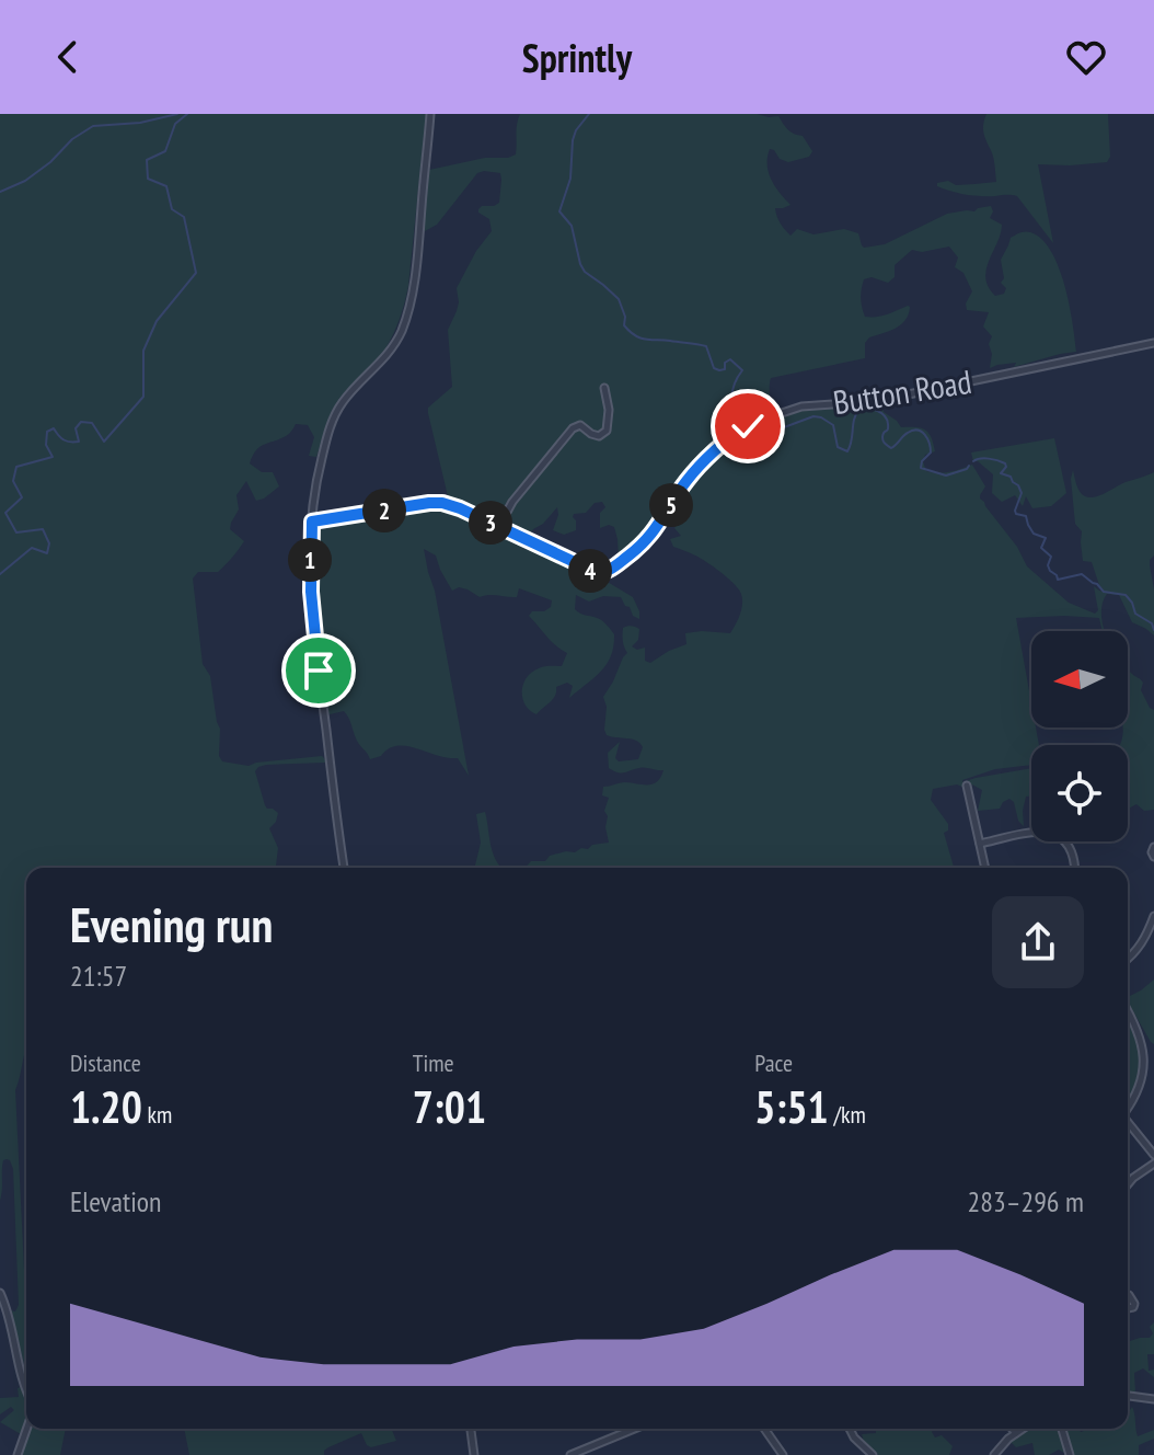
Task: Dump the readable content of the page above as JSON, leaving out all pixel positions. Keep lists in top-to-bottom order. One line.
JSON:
{"streets":{"street":["Button Road"]},"north":"left","page":{"header":"Sprintly","pins":["5","2","3","1","4"],"heading":["Evening run","21:57"],"stats":[["Distance","1.20 km"],["Time","7:01"],["Pace","5:51 /km"]],"chart":["Elevation","283–296 m"]}}
